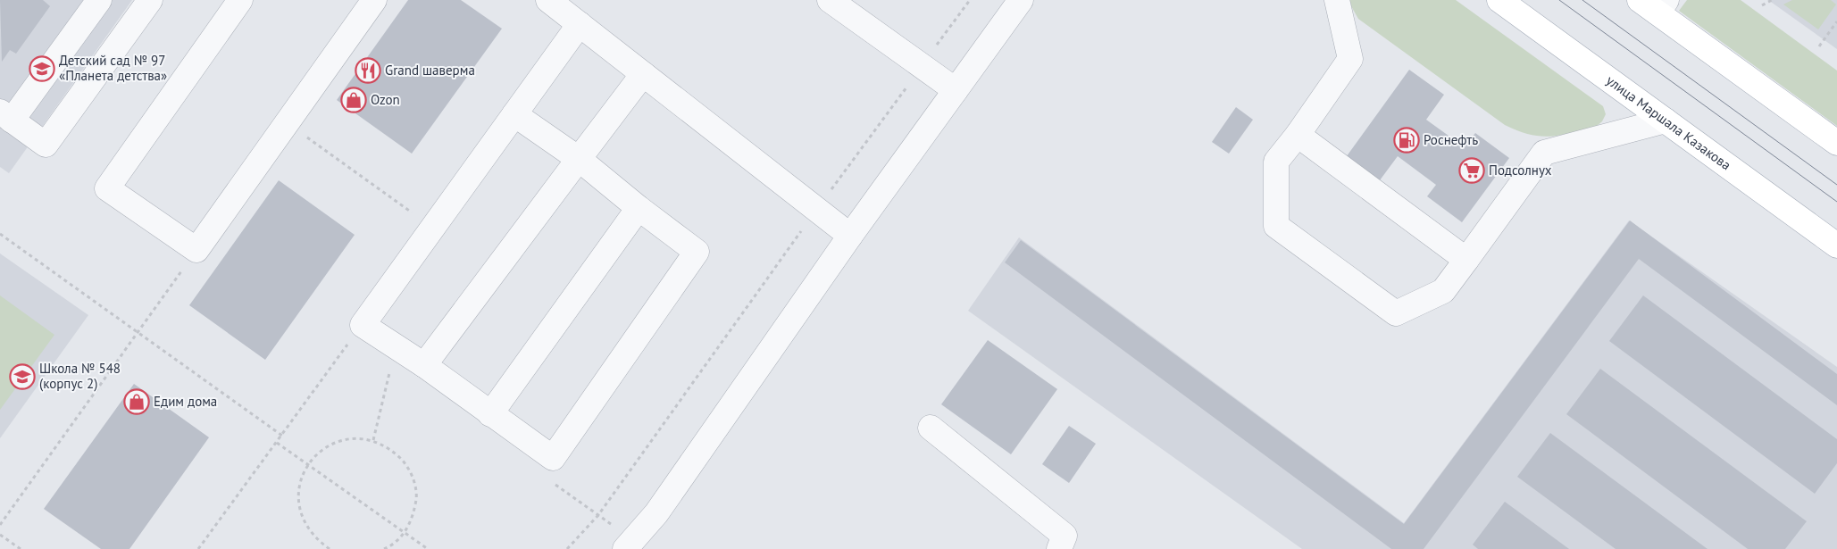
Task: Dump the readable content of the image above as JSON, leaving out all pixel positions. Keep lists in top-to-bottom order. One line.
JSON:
{"streets":{"main road":["улица Маршала Казакова"]},"places":{"school or university":["Детский сад № 97 «Планета детства»","Школа № 548 (корпус 2)"],"restaurant":["Grand шаверма"],"shop":["Ozon","Едим дома"],"fuel station":["Роснефть"],"supermarket":["Подсолнух"]}}
